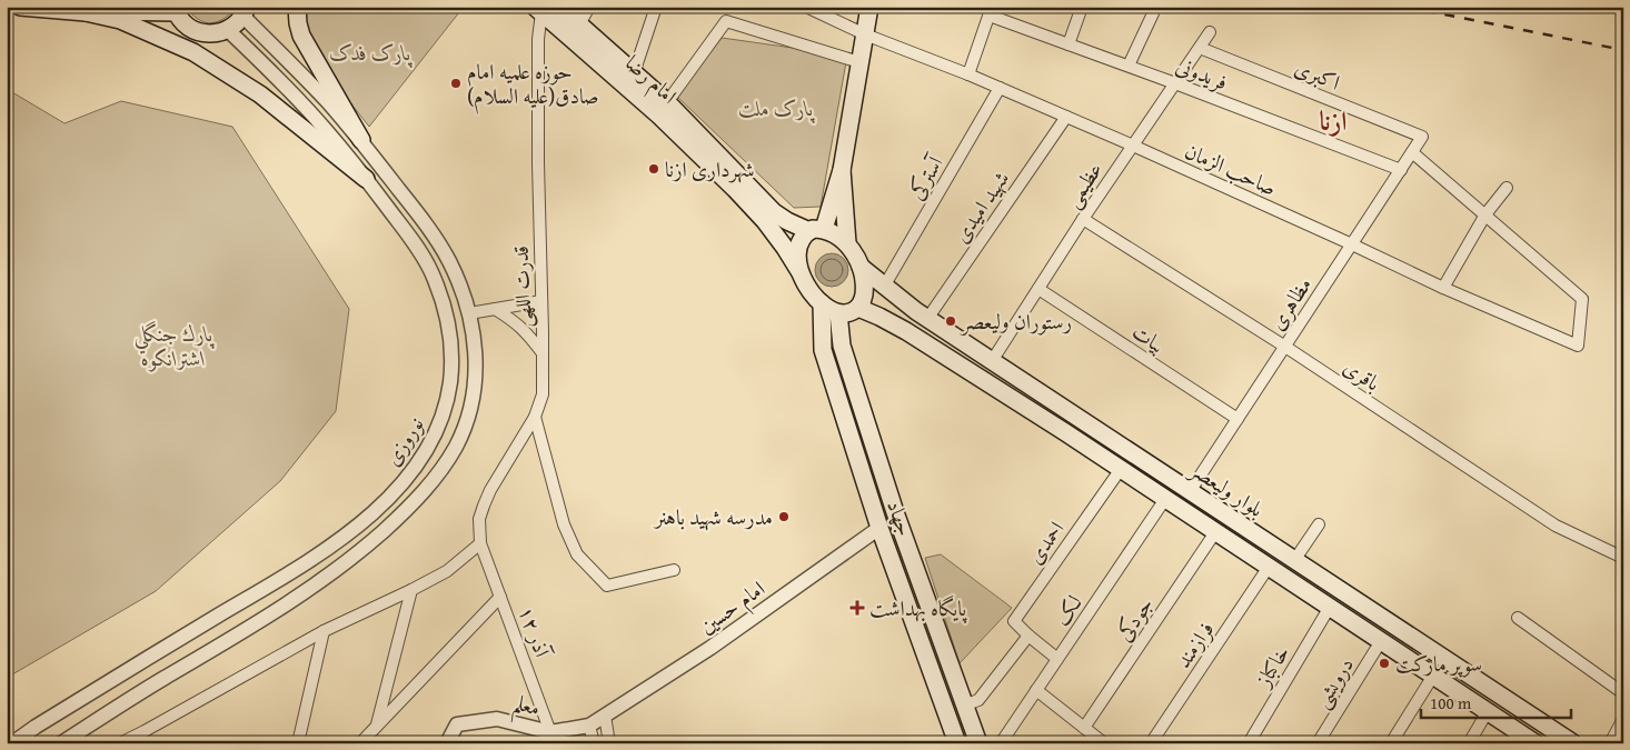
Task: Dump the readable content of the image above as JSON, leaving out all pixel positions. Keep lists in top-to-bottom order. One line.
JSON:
{"streets":{"main road":["امام رضا","بلوار ولیعصر","جهاد"],"street":["فریدونی","اکبری","صاحب الزمان","آسترکی","عظیمی","شهید امیدی","قدرت اللهی","مظاهری","بیات","باقری","نوروزی","احمدی","امام حسین","لک","جودکی","۱۲ آذر","فرازمند","خاکباز","درویشی","معلم"]},"crossings":[["فریدونی","عظیمی"],["فریدونی","مظاهری"],["اکبری","عظیمی"],["اکبری","مظاهری"],["امام رضا","قدرت اللهی"],["صاحب الزمان","آسترکی"],["صاحب الزمان","عظیمی"],["صاحب الزمان","شهید امیدی"],["صاحب الزمان","مظاهری"],["آسترکی","بلوار ولیعصر"],["عظیمی","بیات"],["عظیمی","باقری"],["عظیمی","بلوار ولیعصر"],["شهید امیدی","بلوار ولیعصر"],["قدرت اللهی","۱۲ آذر"],["مظاهری","بیات"],["مظاهری","باقری"],["مظاهری","بلوار ولیعصر"],["بلوار ولیعصر","جهاد"],["بلوار ولیعصر","احمدی"],["بلوار ولیعصر","لک"],["بلوار ولیعصر","جودکی"],["بلوار ولیعصر","فرازمند"],["بلوار ولیعصر","خاکباز"],["بلوار ولیعصر","درویشی"],["جهاد","امام حسین"],["احمدی","لک"],["امام حسین","معلم"],["۱۲ آذر","معلم"]],"districts":["ازنا"],"parks":["پارک فدک","پارک ملت","پارك جنگلي اشترانكوه"],"places":{"other":["حوزه علمیه امام صادق(علیه السلام)","شهرداری ازنا","رستوران ولیعصر","مدرسه شهید باهنر","سوپر مارکت"],"health":["پایگاه بهداشت"]},"scale_bar":"100 m"}
